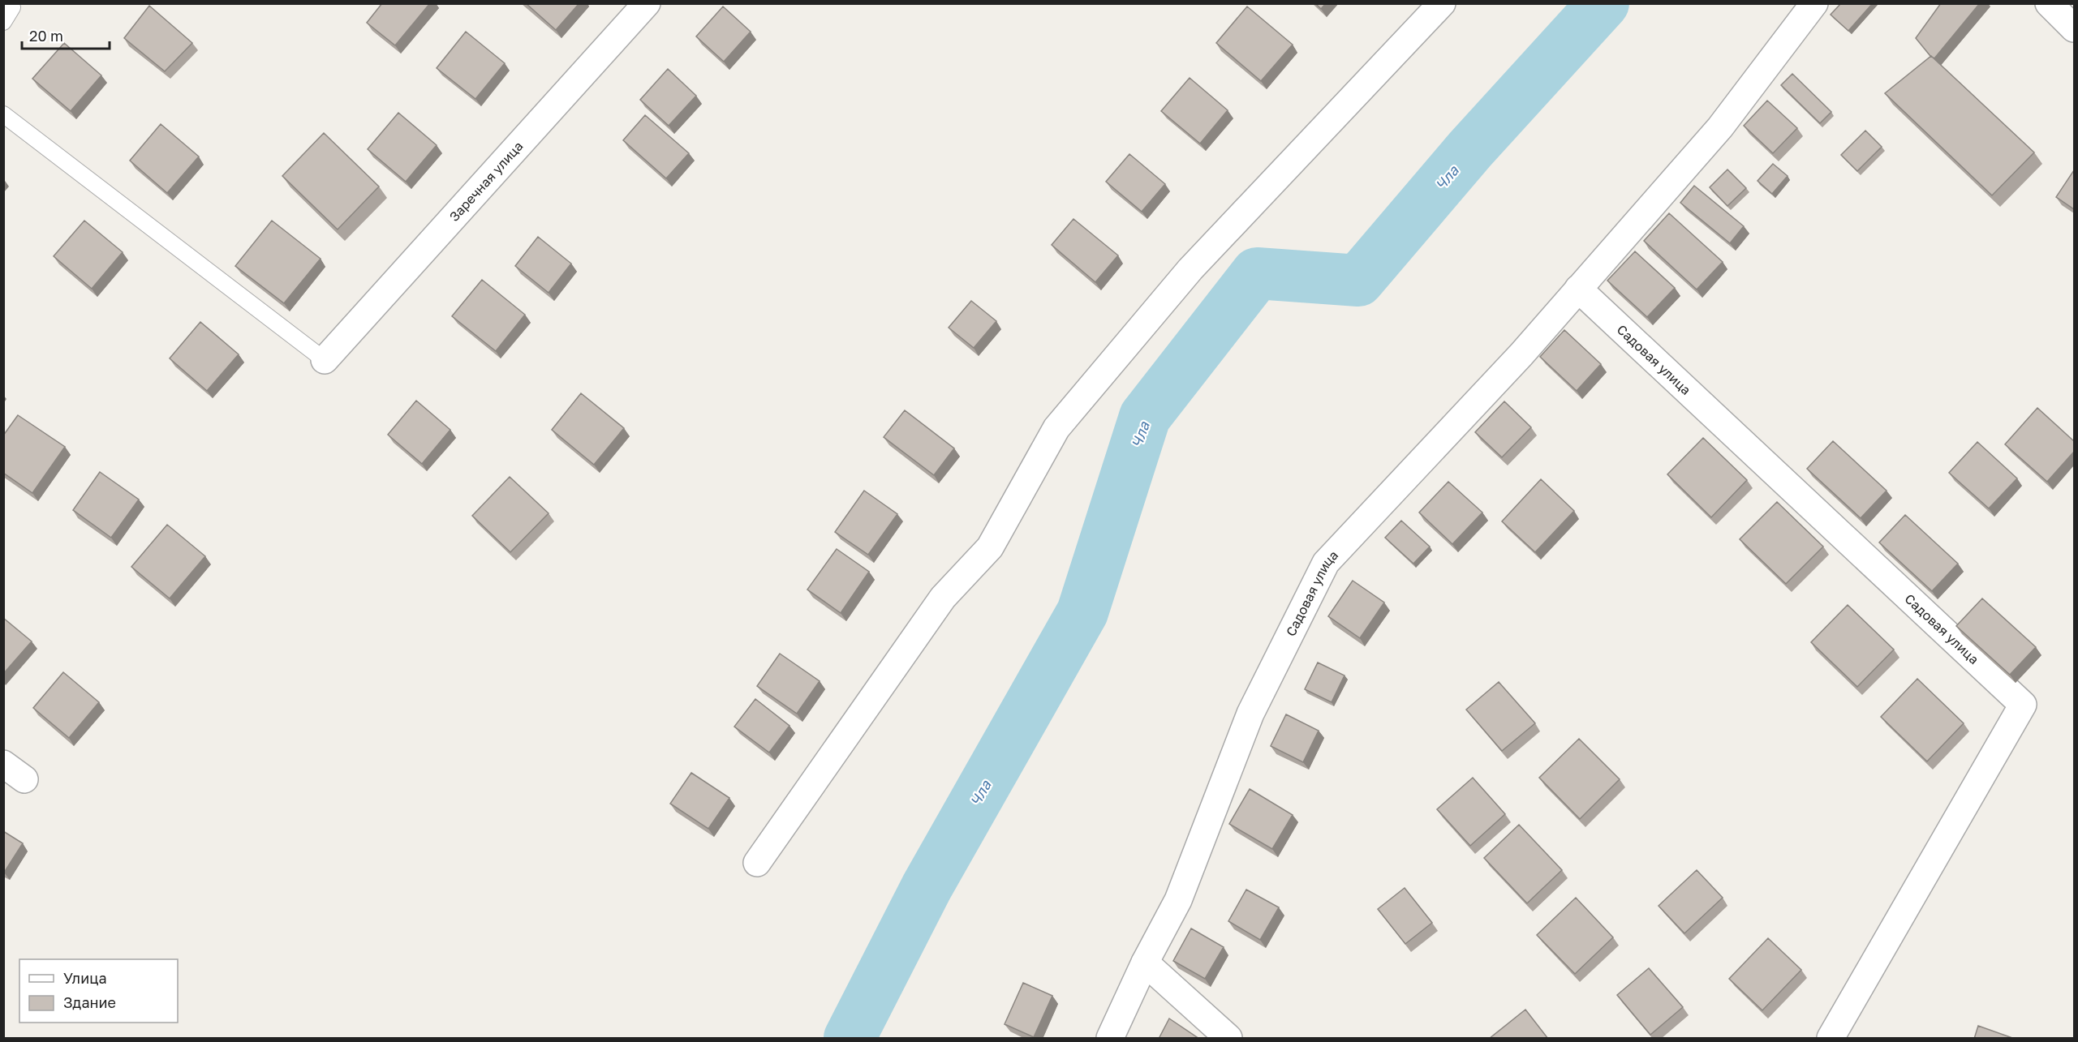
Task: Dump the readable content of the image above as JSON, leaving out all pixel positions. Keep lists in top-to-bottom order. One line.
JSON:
{"streets":{"street":["Заречная улица","Садовая улица"]},"water":["Чла"],"legend":["Улица","Здание"],"scale_bar":"20 m"}
